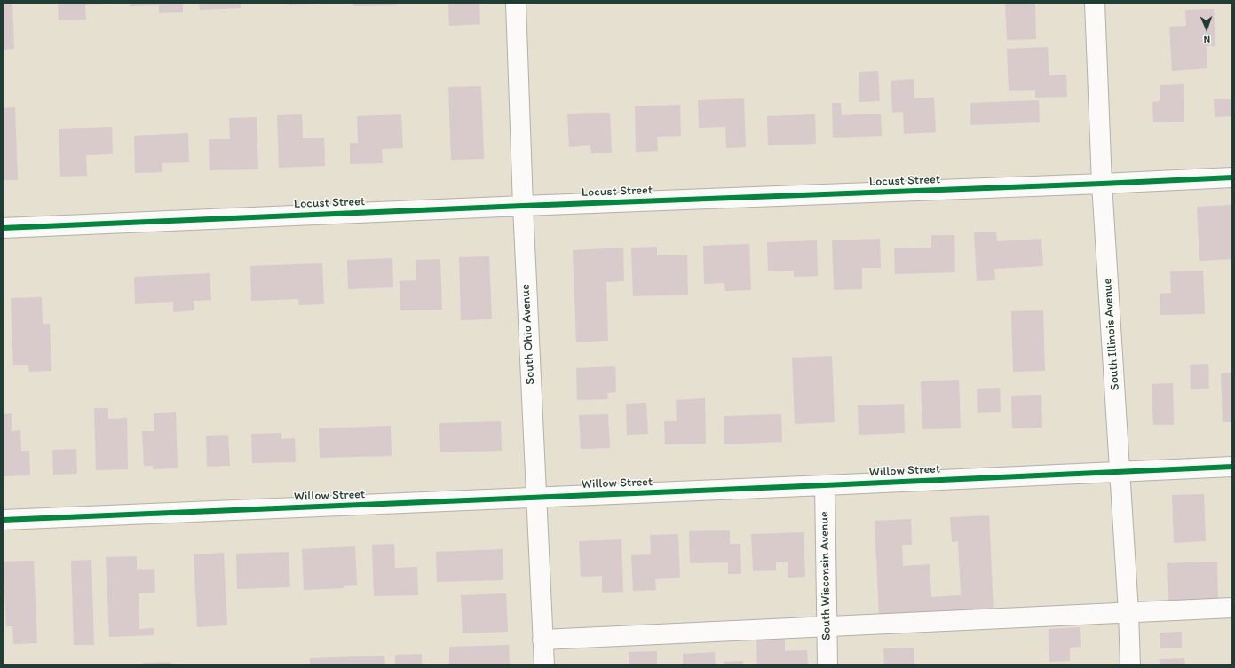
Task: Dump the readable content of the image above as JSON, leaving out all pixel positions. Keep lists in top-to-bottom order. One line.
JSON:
{"streets":{"street":["Locust Street","South Ohio Avenue","South Illinois Avenue","Willow Street","South Wisconsin Avenue"]},"crossings":[["Locust Street","South Ohio Avenue"],["Locust Street","South Illinois Avenue"],["South Ohio Avenue","Willow Street"],["South Illinois Avenue","Willow Street"],["Willow Street","South Wisconsin Avenue"]],"north":"bottom"}
